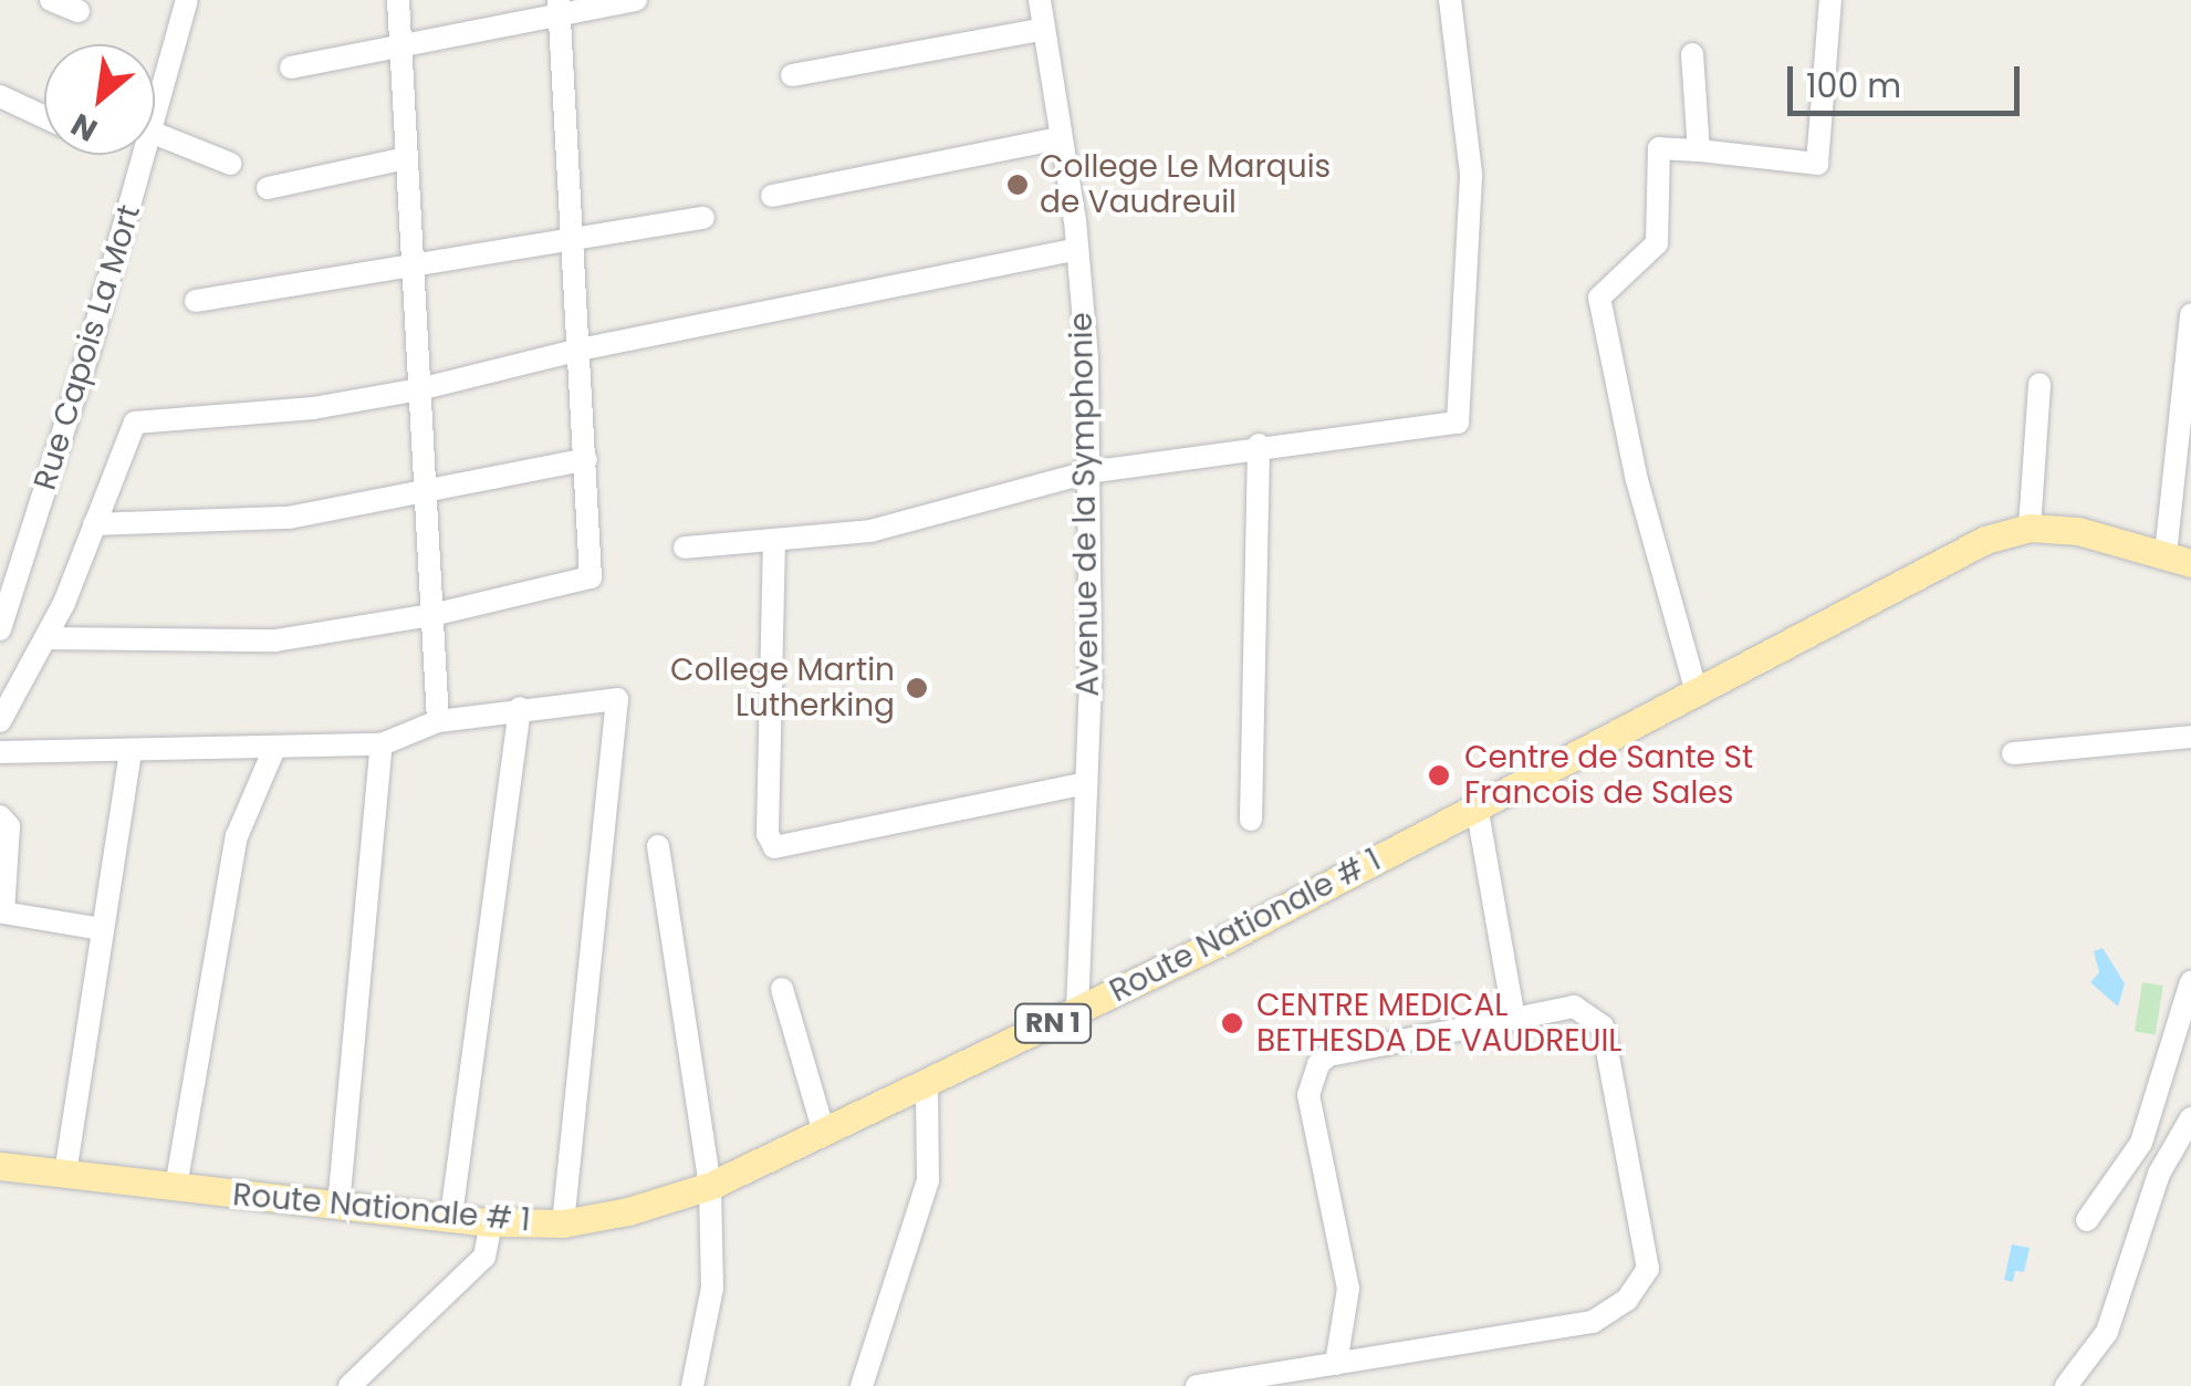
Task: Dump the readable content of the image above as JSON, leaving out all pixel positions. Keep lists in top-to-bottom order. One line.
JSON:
{"streets":{"main road":["Route Nationale # 1","RN 1"],"street":["Rue Capois La Mort","Avenue de la Symphonie"]},"crossings":[["Avenue de la Symphonie","Route Nationale # 1"]],"places":["College Le Marquis de Vaudreuil","College Martin Lutherking","Centre de Sante St Francois de Sales","CENTRE MEDICAL BETHESDA DE VAUDREUIL"],"scale_bar":"100 m","north":"bottom left"}
